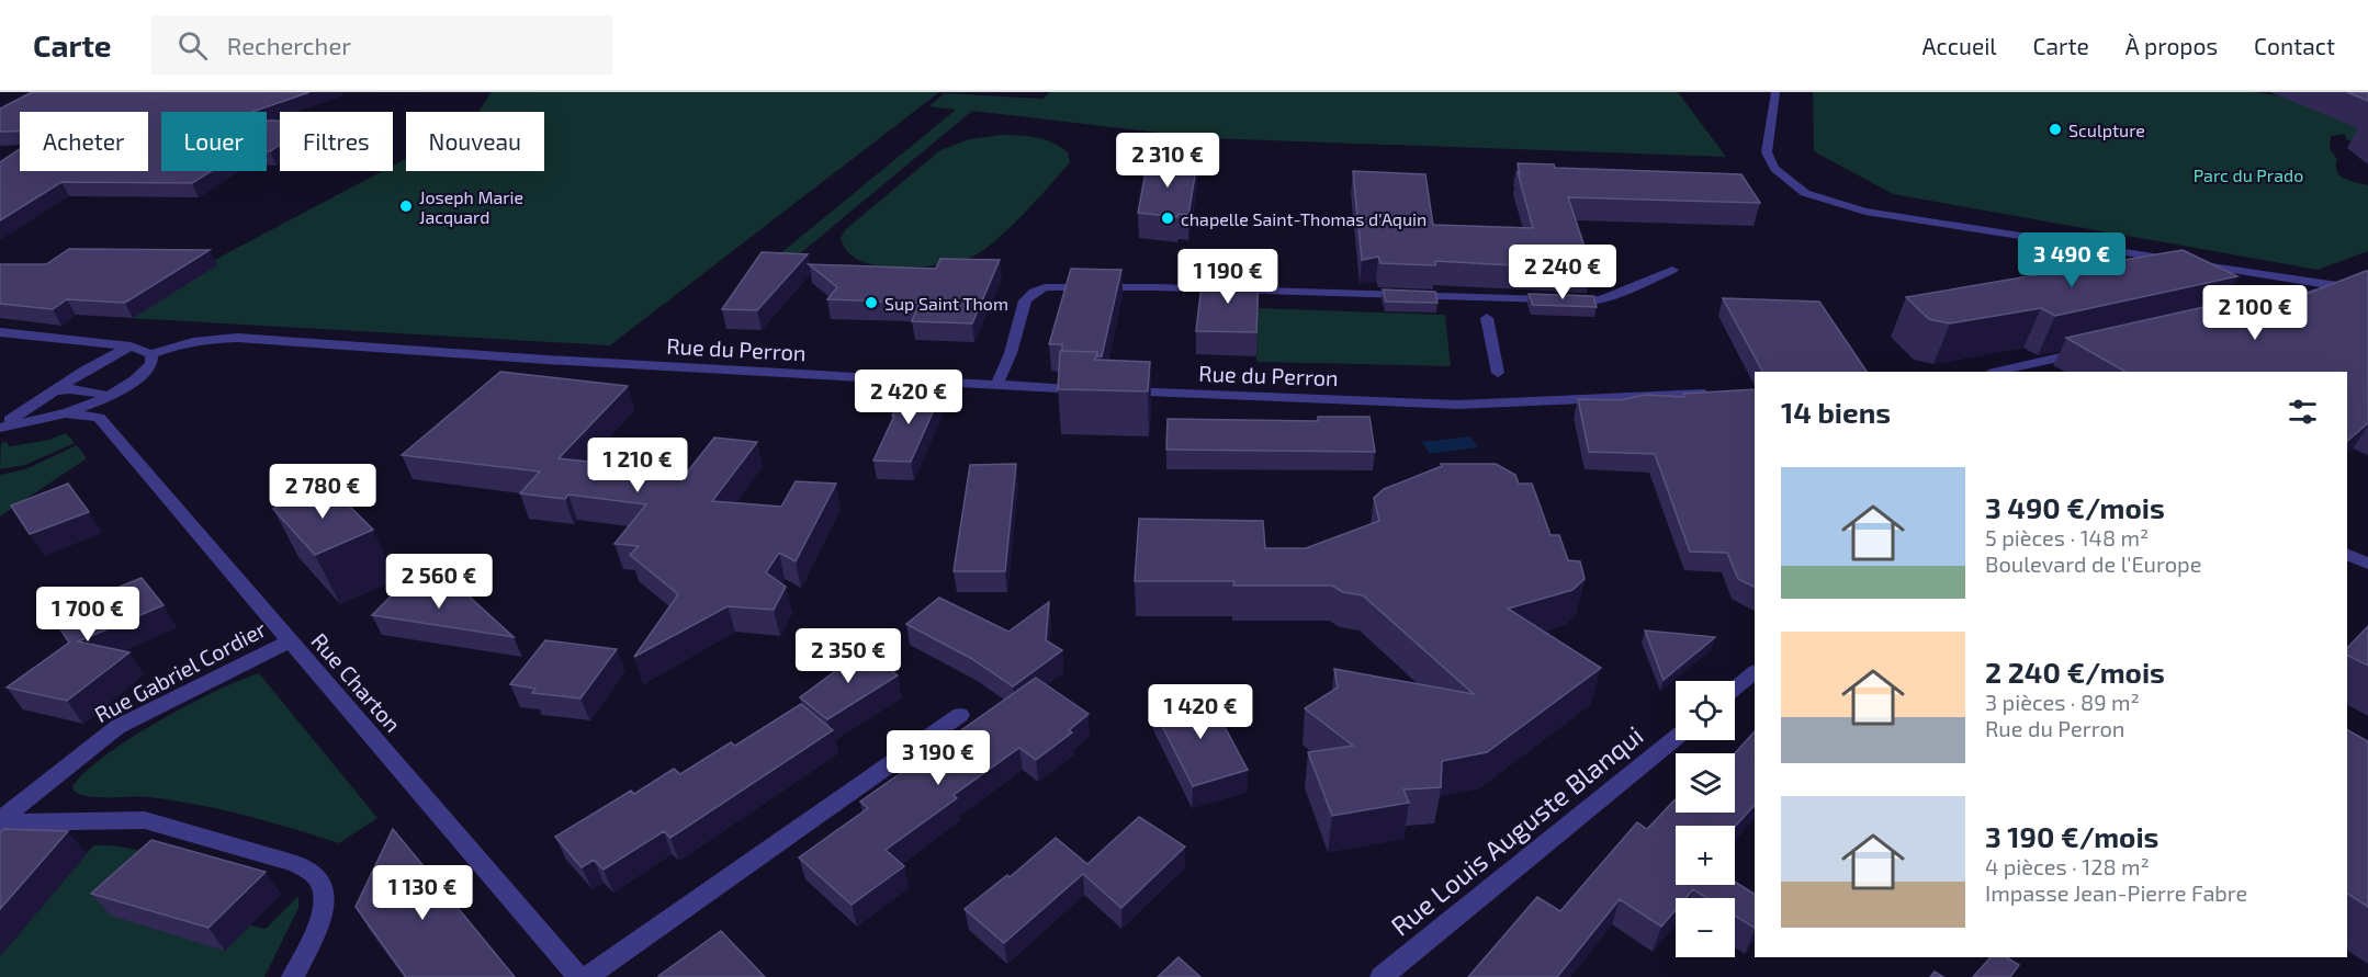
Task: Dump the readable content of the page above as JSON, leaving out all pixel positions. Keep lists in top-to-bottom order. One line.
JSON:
{"streets":{"street":["Rue du Perron","Rue Gabriel Cordier","Rue Charton","Rue Louis Auguste Blanqui"]},"crossings":[["Rue Gabriel Cordier","Rue Charton"]],"parks":["Parc du Prado"],"places":["Sculpture","Joseph Marie Jacquard","chapelle Saint-Thomas d'Aquin","Sup Saint Thom"],"page":{"header":"Carte","search":"Rechercher","nav":["Accueil","Carte","À propos","Contact"],"chip":["Acheter","Louer","Filtres","Nouveau"],"price":["2 310 €","3 490 €","2 240 €","1 190 €","2 100 €","2 420 €","1 210 €","2 780 €","2 560 €","1 700 €","2 350 €","1 420 €","3 190 €","1 130 €"],"heading":"14 biens","list":[{"name":"3 490 €/mois","note":"5 pièces · 148 m² · Boulevard de l'Europe"},{"name":"2 240 €/mois","note":"3 pièces · 89 m² · Rue du Perron"},{"name":"3 190 €/mois","note":"4 pièces · 128 m² · Impasse Jean-Pierre Fabre"}],"map_buttons":["+","−"]}}
